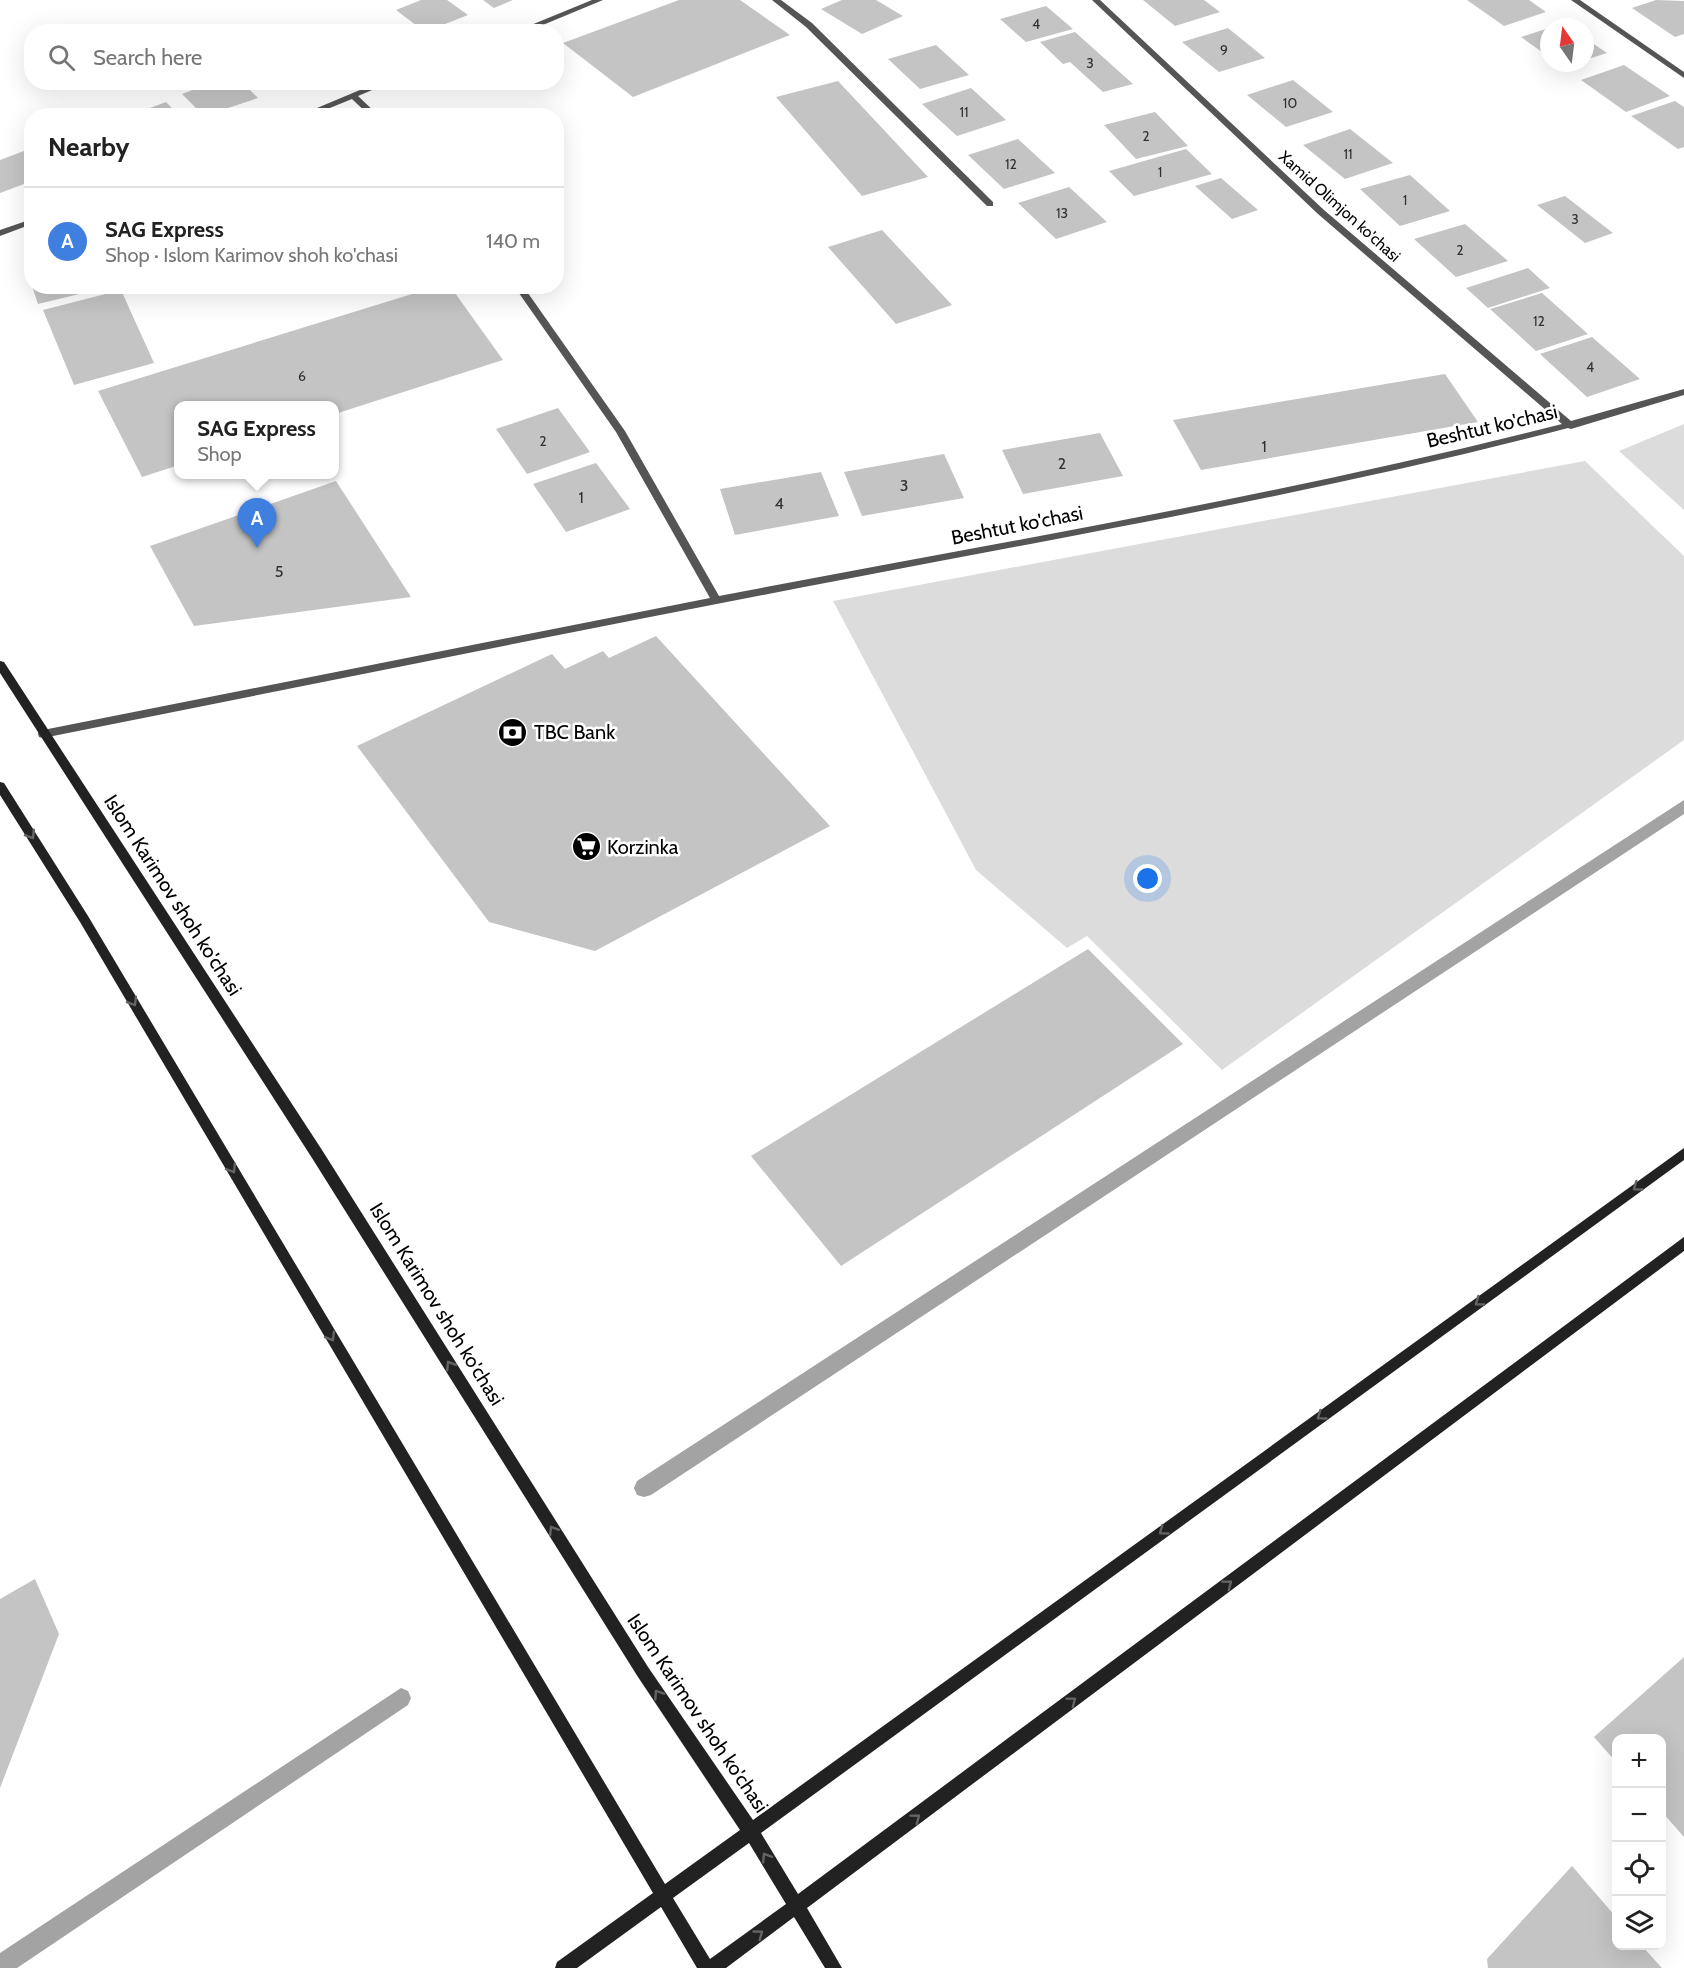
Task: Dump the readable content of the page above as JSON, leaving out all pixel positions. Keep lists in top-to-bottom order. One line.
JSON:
{"streets":{"main road":["Islom Karimov shoh ko'chasi"],"street":["Xamid Olimjon ko'chasi","Beshtut ko'chasi"]},"crossings":[["Xamid Olimjon ko'chasi","Beshtut ko'chasi"],["Beshtut ko'chasi","Islom Karimov shoh ko'chasi"]],"places":{"bank":["TBC Bank"],"supermarket":["Korzinka"]},"house_numbers":["4","9","3","10","11","2","11","12","1","1","13","3","2","12","4","6","2","1","2","3","1","4","5"],"north":"top","page":{"search":"Search here","heading":"Nearby","list":[{"mark":"A","name":"SAG Express","note":"Shop · Islom Karimov shoh ko'chasi","value":"140 m"}],"popup":["SAG Express","Shop"],"pins":"A","map_buttons":["+","−"]}}
